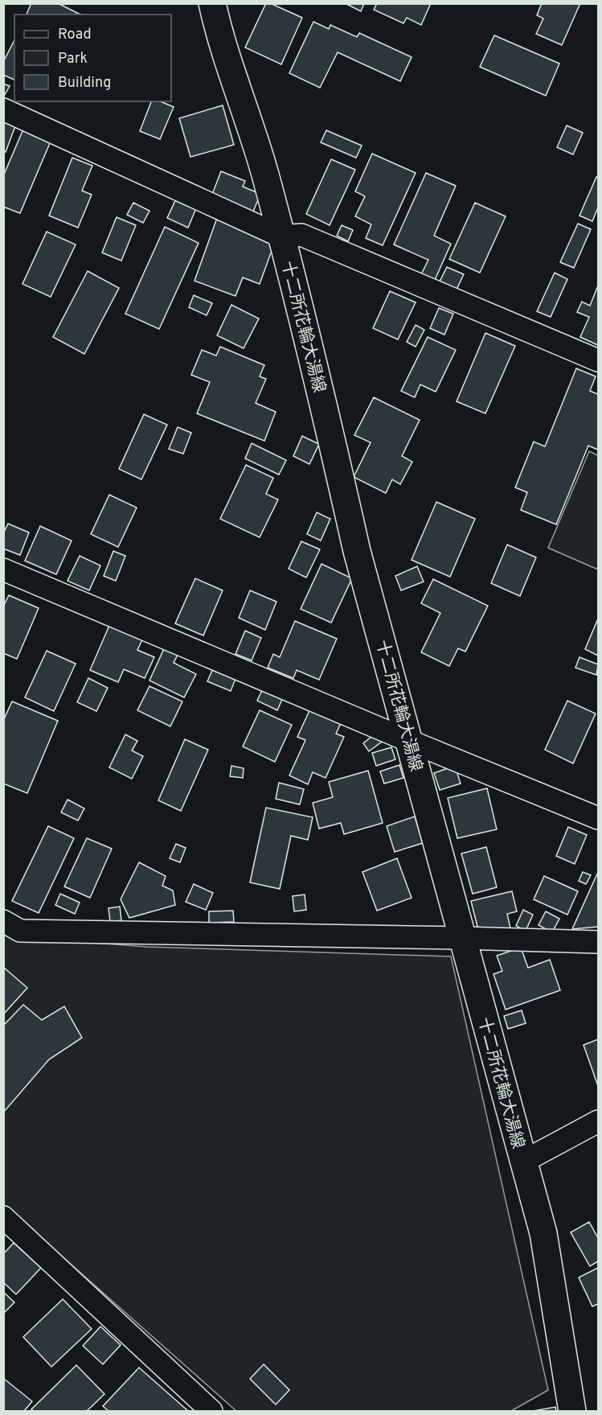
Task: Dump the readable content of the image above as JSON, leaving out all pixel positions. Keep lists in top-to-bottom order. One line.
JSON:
{"streets":{"main road":["十二所花輪大湯線"]},"legend":["Road","Park","Building"]}
